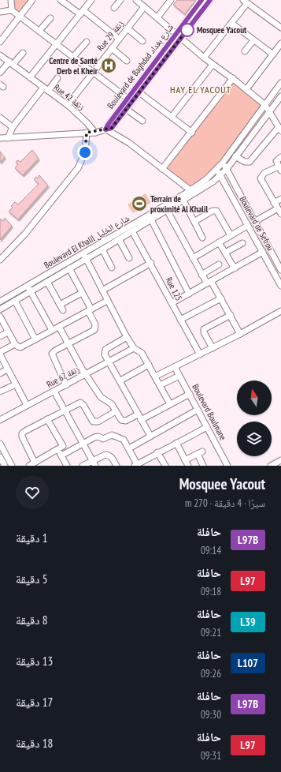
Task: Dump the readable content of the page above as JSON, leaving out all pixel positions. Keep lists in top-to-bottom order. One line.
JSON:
{"streets":{"street":["Rue 29 زنقة","Boulevard de Baghdad شارع بغداد","Rue 42 زنقة","Boulevard de Sefrou","Boulevard El Khalil شارع الخليل","Rue 125","Rue 67 زنقة","Boulevard Boulmane"]},"crossings":[["Rue 29 زنقة","Rue 42 زنقة"],["Boulevard de Baghdad شارع بغداد","Rue 42 زنقة"],["Boulevard de Sefrou","Boulevard El Khalil شارع الخليل"],["Boulevard El Khalil شارع الخليل","Rue 125"]],"districts":["HAY EL YACOUT"],"places":{"other":["Mosquee Yacout"],"hospital":["Centre de Santé Derb el Kheir"],"sports":["Terrain de proximité Al Khalil"]},"lines":["bus line L97B"],"north":"top","page":{"heading":["Mosquee Yacout","سيرًا · 4 دقيقة · 270 m"],"list":[{"mark":"L97B","name":"حافلة","note":"09:14","value":"1 دقيقة"},{"mark":"L97","name":"حافلة","note":"09:18","value":"5 دقيقة"},{"mark":"L39","name":"حافلة","note":"09:21","value":"8 دقيقة"},{"mark":"L107","name":"حافلة","note":"09:26","value":"13 دقيقة"},{"mark":"L97B","name":"حافلة","note":"09:30","value":"17 دقيقة"},{"mark":"L97","name":"حافلة","note":"09:31","value":"18 دقيقة"}]}}
